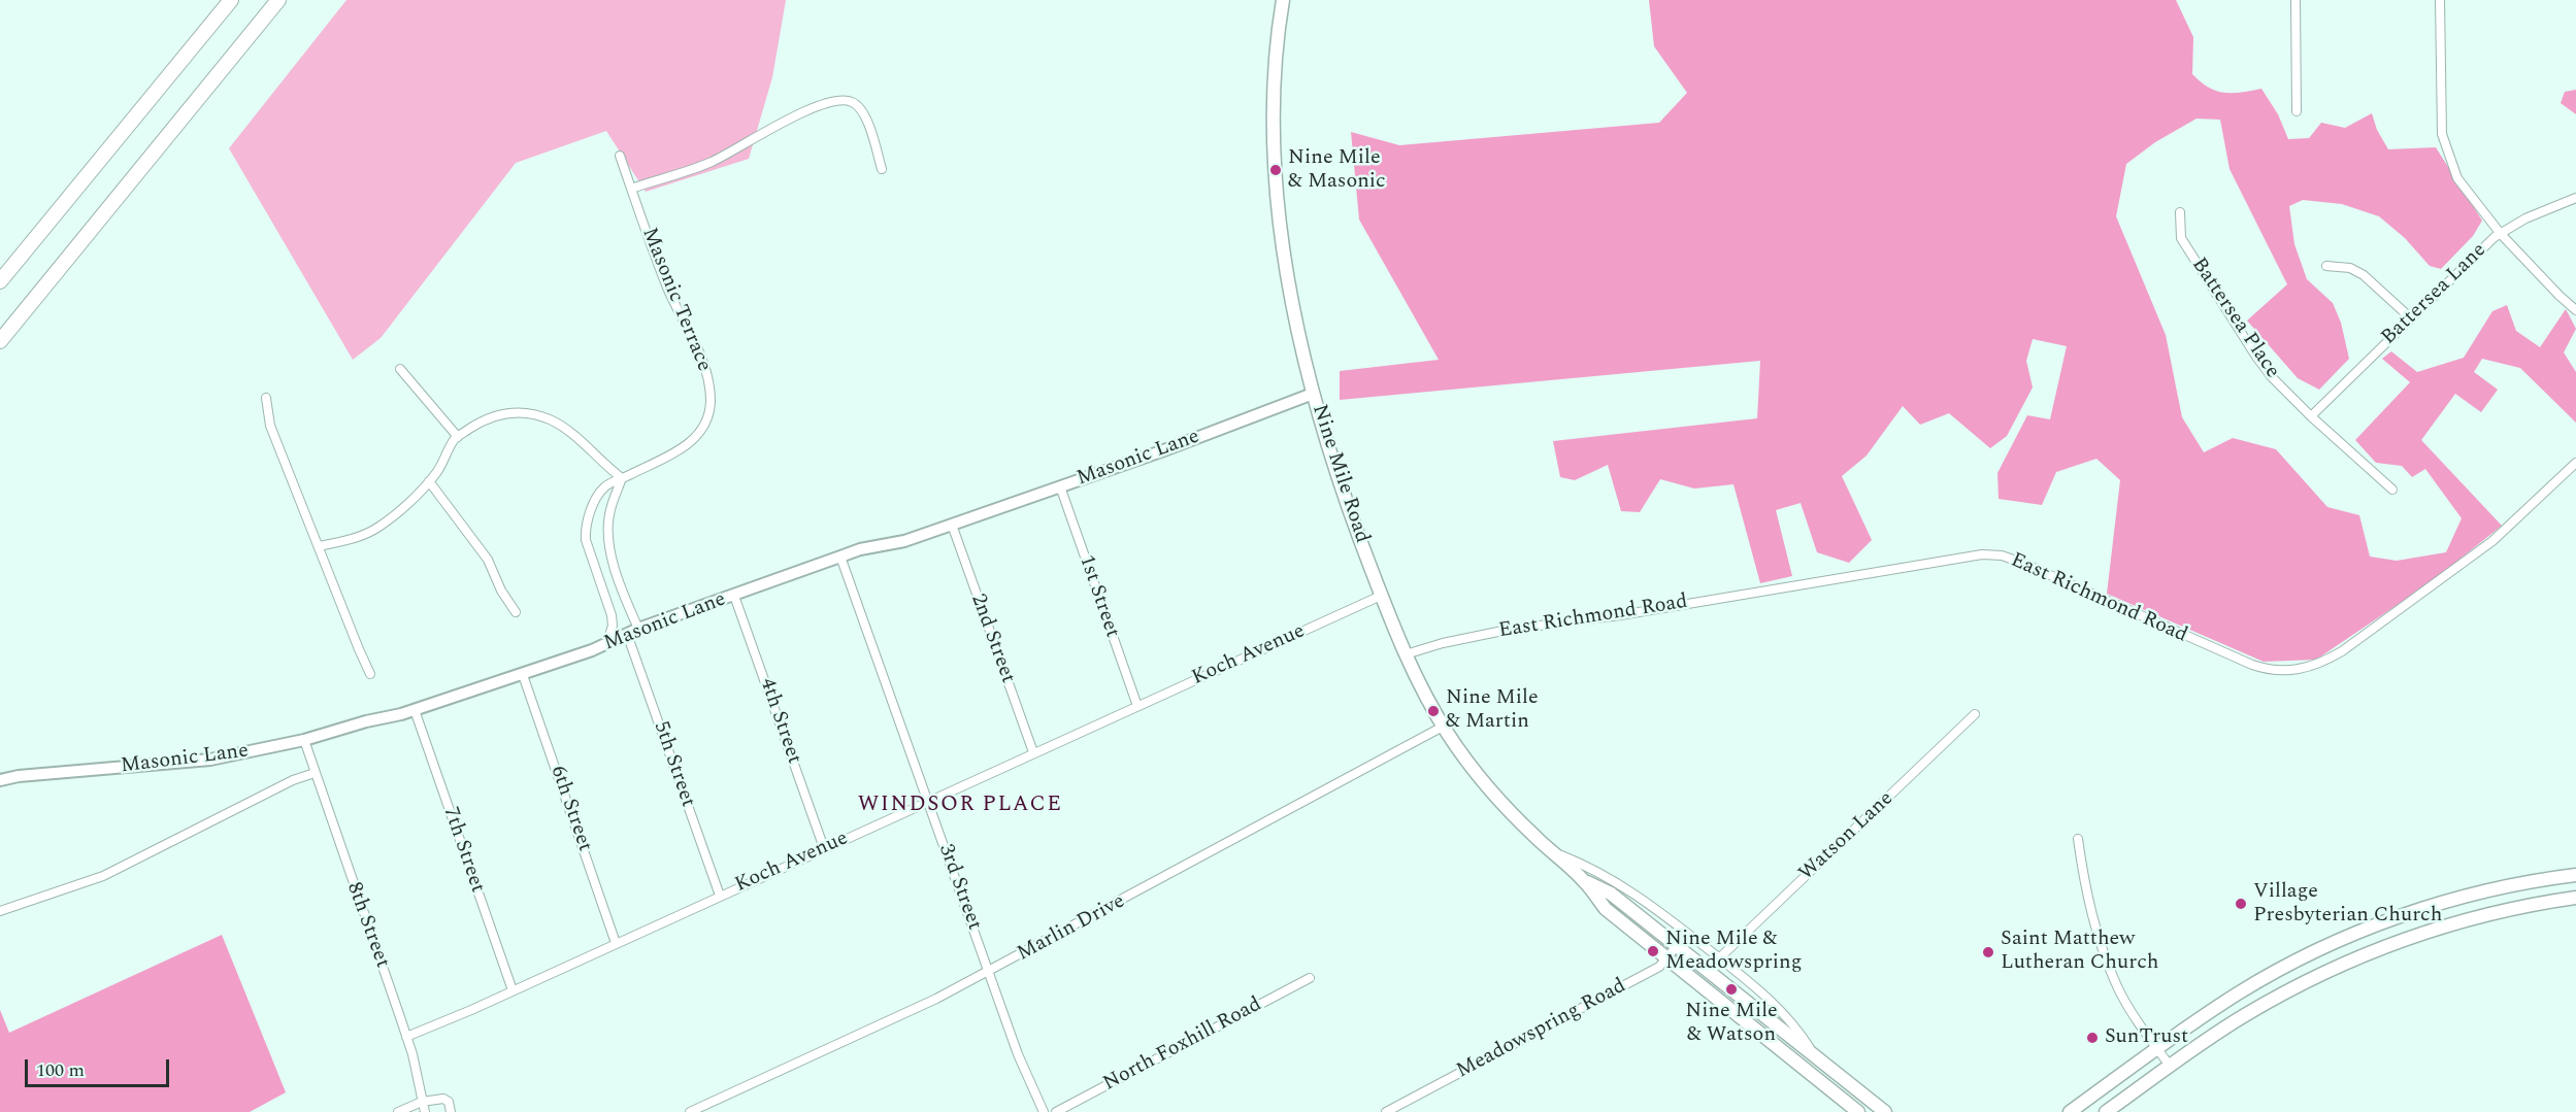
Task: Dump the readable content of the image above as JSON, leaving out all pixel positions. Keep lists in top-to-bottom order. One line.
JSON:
{"streets":{"main road":["Masonic Lane","Nine Mile Road"],"street":["Battersea Lane","Masonic Terrace","Battersea Place","1st Street","East Richmond Road","2nd Street","Koch Avenue","4th Street","5th Street","6th Street","Watson Lane","7th Street","3rd Street","8th Street","Marlin Drive","Meadowspring Road","North Foxhill Road"]},"crossings":[["Battersea Lane","Battersea Place"],["Masonic Terrace","Masonic Lane"],["Masonic Lane","Nine Mile Road"],["Masonic Lane","1st Street"],["Masonic Lane","2nd Street"],["Masonic Lane","4th Street"],["Masonic Lane","5th Street"],["Masonic Lane","6th Street"],["Masonic Lane","7th Street"],["Masonic Lane","3rd Street"],["Masonic Lane","8th Street"],["Nine Mile Road","East Richmond Road"],["Nine Mile Road","Koch Avenue"],["Nine Mile Road","Marlin Drive"],["Nine Mile Road","Meadowspring Road"],["1st Street","Koch Avenue"],["2nd Street","Koch Avenue"],["Koch Avenue","4th Street"],["Koch Avenue","5th Street"],["Koch Avenue","6th Street"],["Koch Avenue","7th Street"],["Koch Avenue","3rd Street"],["Koch Avenue","8th Street"],["3rd Street","Marlin Drive"]],"districts":["WINDSOR PLACE"],"places":["Nine Mile & Masonic","Nine Mile & Martin","Village Presbyterian Church","Nine Mile & Meadowspring","Saint Matthew Lutheran Church","Nine Mile & Watson","SunTrust"],"scale_bar":"100 m"}
